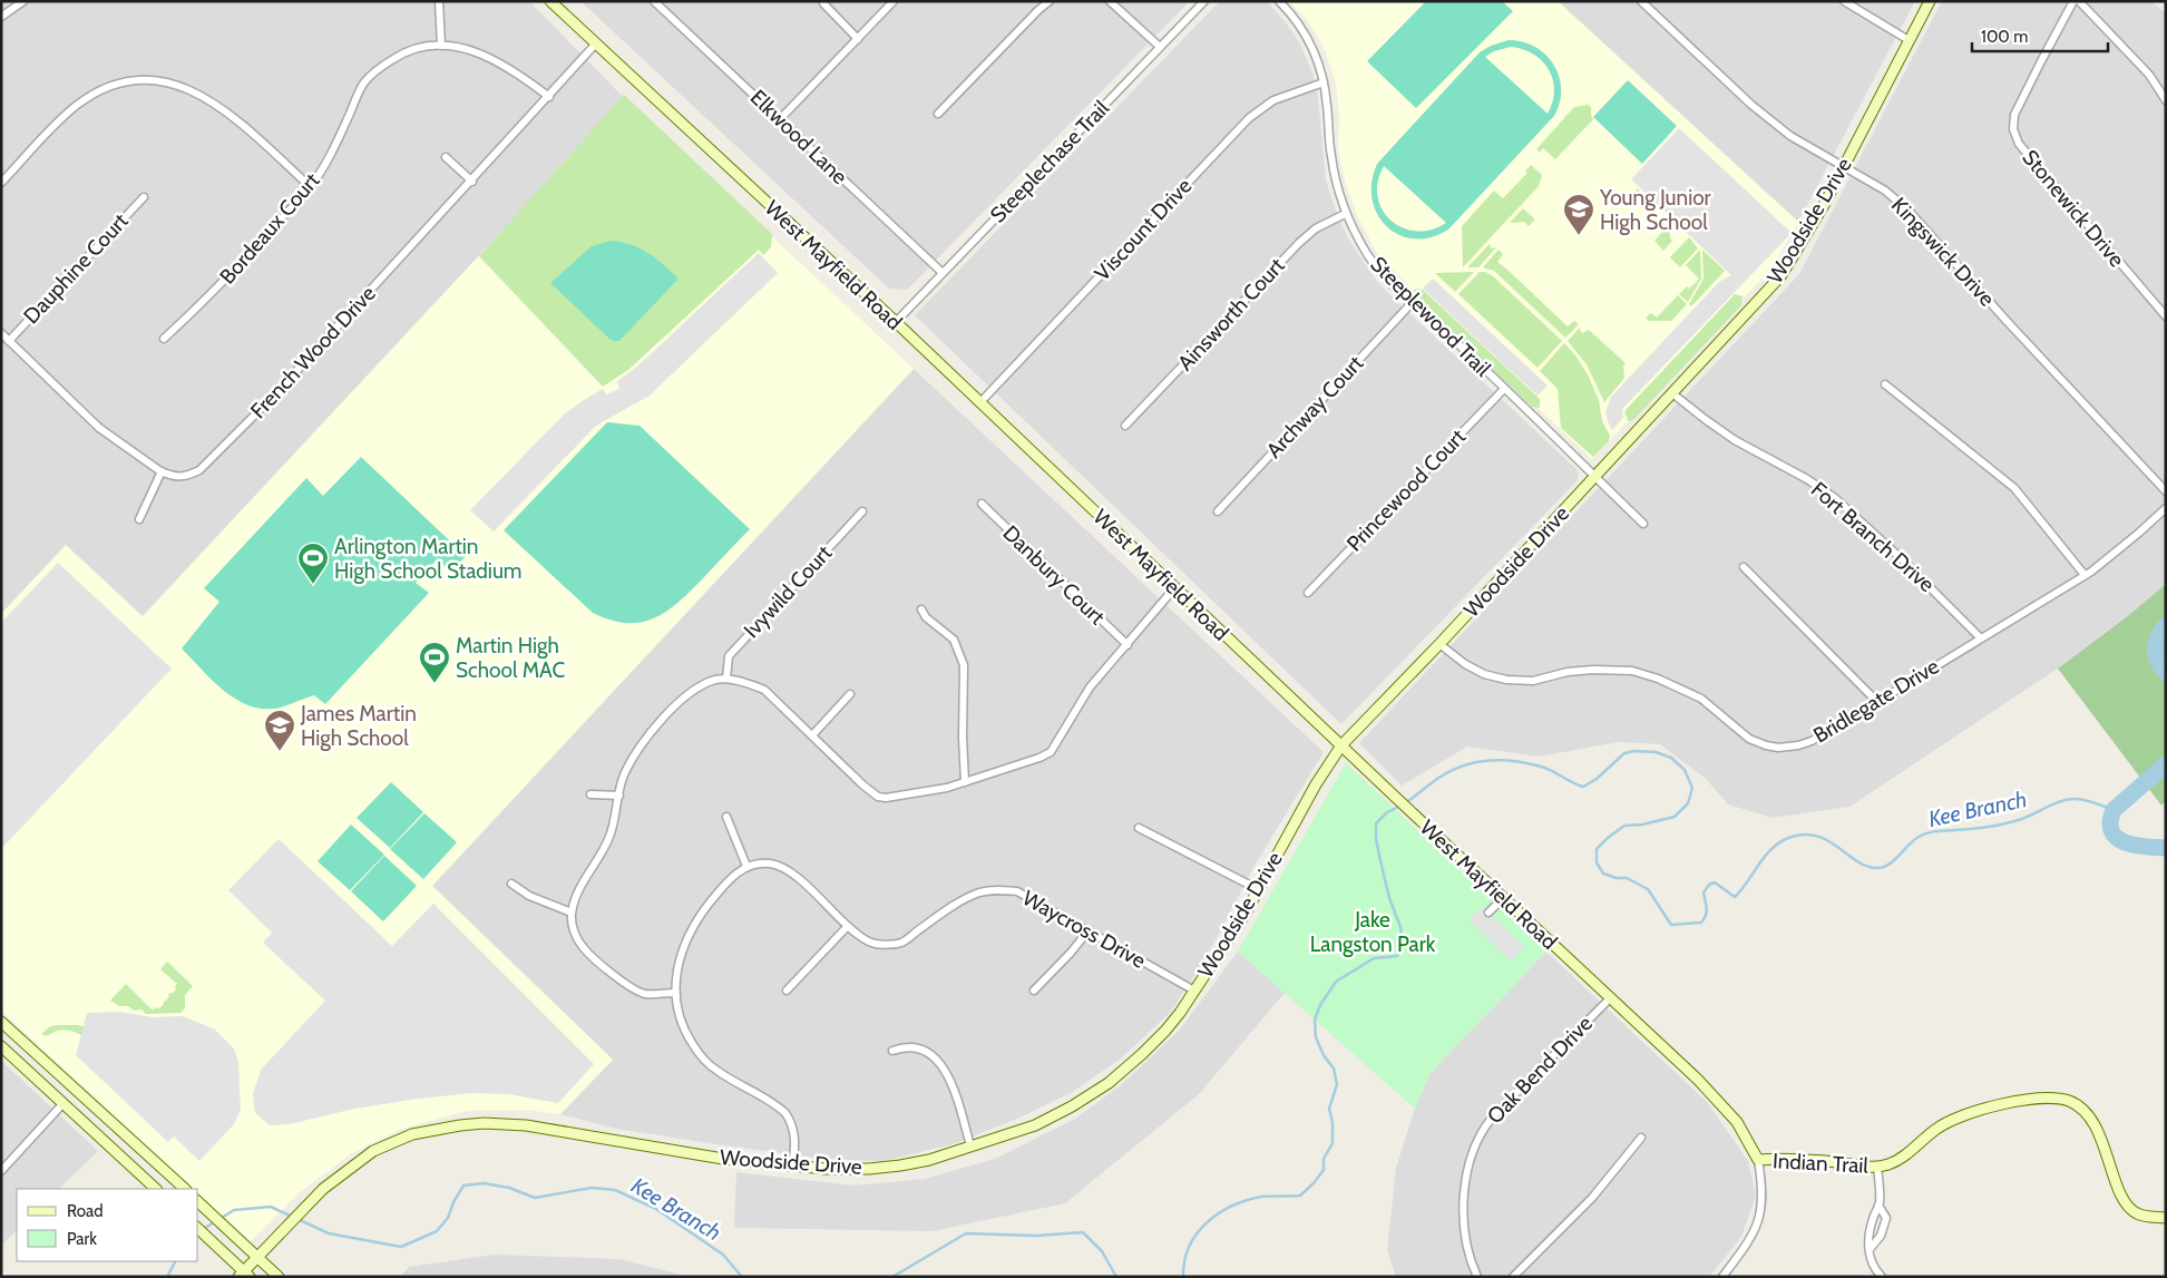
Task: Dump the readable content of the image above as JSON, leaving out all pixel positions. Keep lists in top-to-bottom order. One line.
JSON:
{"streets":{"street":["Elkwood Lane","Steeplechase Trail","Stonewick Drive","Woodside Drive","Bordeaux Court","Viscount Drive","Kingswick Drive","West Mayfield Road","Dauphine Court","Ainsworth Court","Steeplewood Trail","French Wood Drive","Archway Court","Princewood Court","Fort Branch Drive","Danbury Court","Ivywild Court","Bridlegate Drive","Waycross Drive","Oak Bend Drive","Indian Trail"]},"crossings":[["Elkwood Lane","Steeplechase Trail"],["Steeplechase Trail","West Mayfield Road"],["Woodside Drive","Kingswick Drive"],["Woodside Drive","West Mayfield Road"],["Woodside Drive","Steeplewood Trail"],["Woodside Drive","Fort Branch Drive"],["Woodside Drive","Bridlegate Drive"],["Woodside Drive","Waycross Drive"],["Bordeaux Court","French Wood Drive"],["Viscount Drive","West Mayfield Road"],["Viscount Drive","Steeplewood Trail"],["West Mayfield Road","French Wood Drive"],["West Mayfield Road","Oak Bend Drive"],["West Mayfield Road","Indian Trail"],["Dauphine Court","French Wood Drive"],["Ainsworth Court","Steeplewood Trail"],["Steeplewood Trail","Archway Court"],["Steeplewood Trail","Princewood Court"],["Fort Branch Drive","Bridlegate Drive"]],"water":["Kee Branch"],"parks":["Jake Langston Park"],"places":{"school or university":["Young Junior High School","James Martin High School"],"sports":["Arlington Martin High School Stadium","Martin High School MAC"]},"legend":["Road","Park"],"scale_bar":"100 m"}
